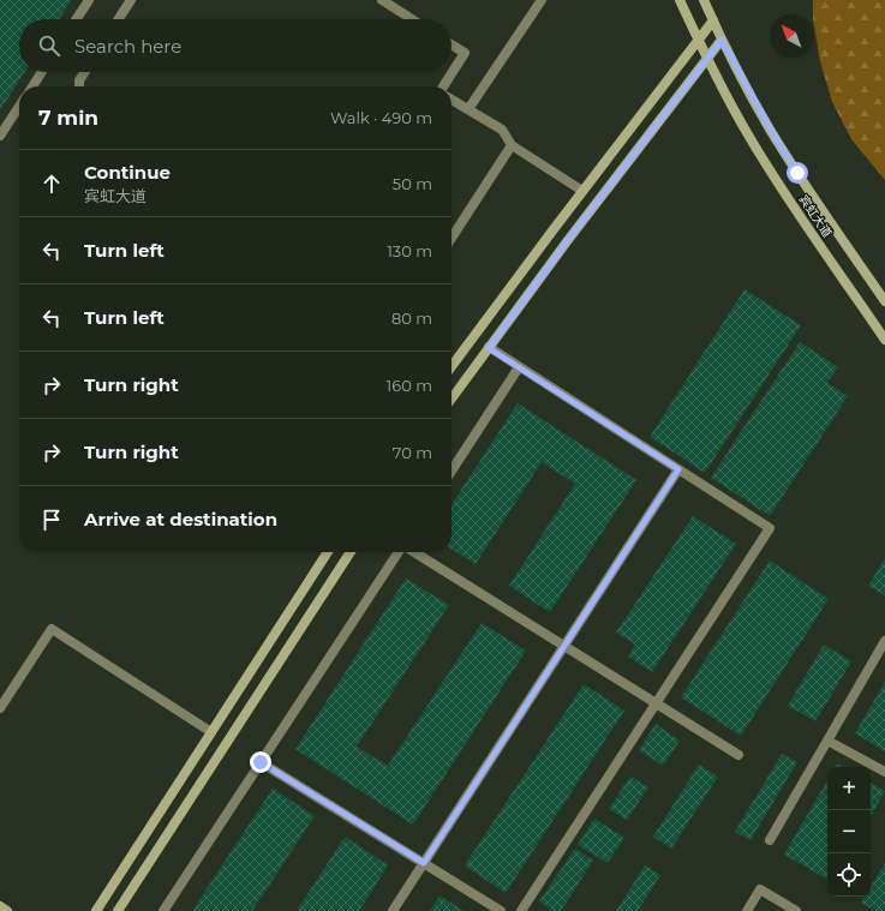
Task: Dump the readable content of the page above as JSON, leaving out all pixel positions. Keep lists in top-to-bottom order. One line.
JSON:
{"streets":{"street":["宾虹大道"]},"north":"top left","page":{"search":"Search here","heading":["7 min","Walk · 490 m"],"list":[["Continue","宾虹大道","50 m"],["Turn left","130 m"],["Turn left","80 m"],["Turn right","160 m"],["Turn right","70 m"],"Arrive at destination"],"map_buttons":["+","−"]}}
